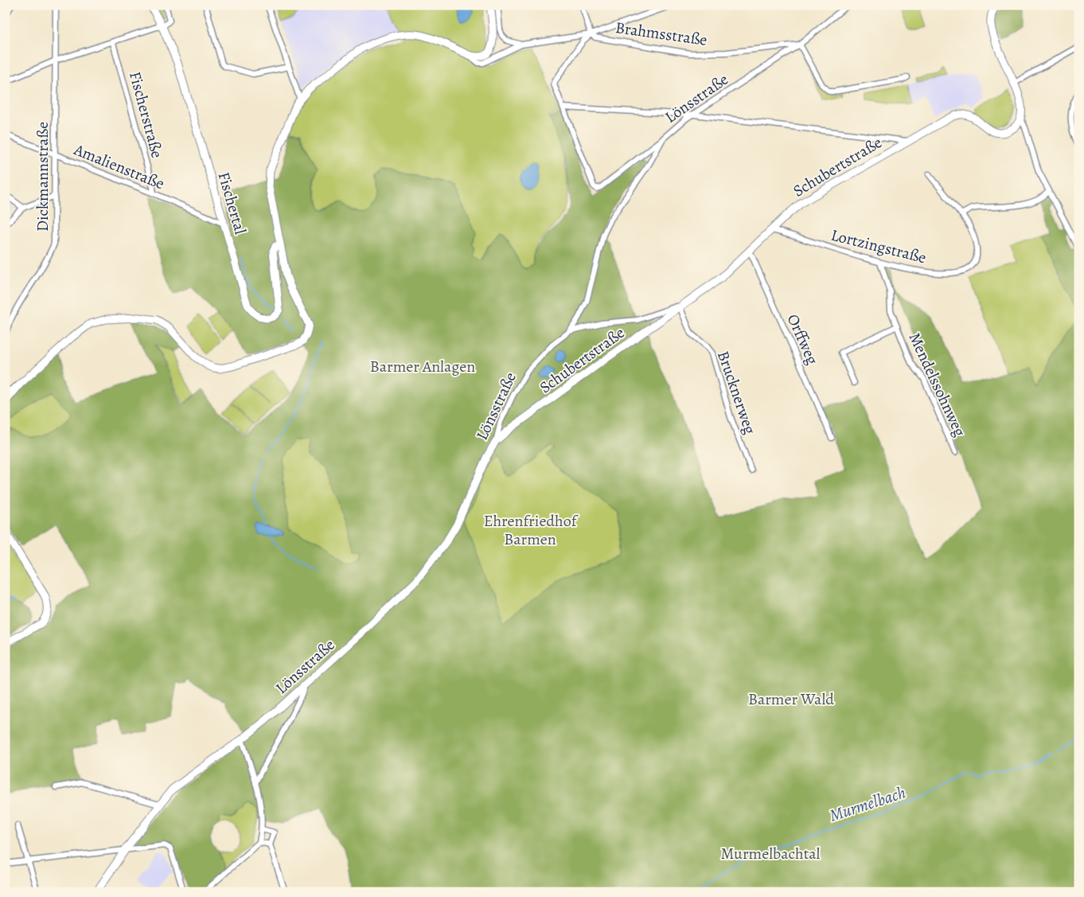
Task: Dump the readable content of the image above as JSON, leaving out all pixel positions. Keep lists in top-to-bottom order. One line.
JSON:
{"streets":{"street":["Brahmsstraße","Lönsstraße","Fischerstraße","Amalienstraße","Schubertstraße","Dickmannstraße","Fischertal","Lortzingstraße","Orffweg","Mendelssohnweg","Brucknerweg"]},"crossings":[["Brahmsstraße","Lönsstraße"],["Lönsstraße","Schubertstraße"],["Fischerstraße","Amalienstraße"],["Amalienstraße","Dickmannstraße"],["Amalienstraße","Fischertal"],["Schubertstraße","Lortzingstraße"],["Schubertstraße","Orffweg"],["Schubertstraße","Brucknerweg"],["Lortzingstraße","Mendelssohnweg"]],"water":["Murmelbach"],"parks":["Barmer Anlagen","Ehrenfriedhof Barmen","Barmer Wald","Murmelbachtal"]}
